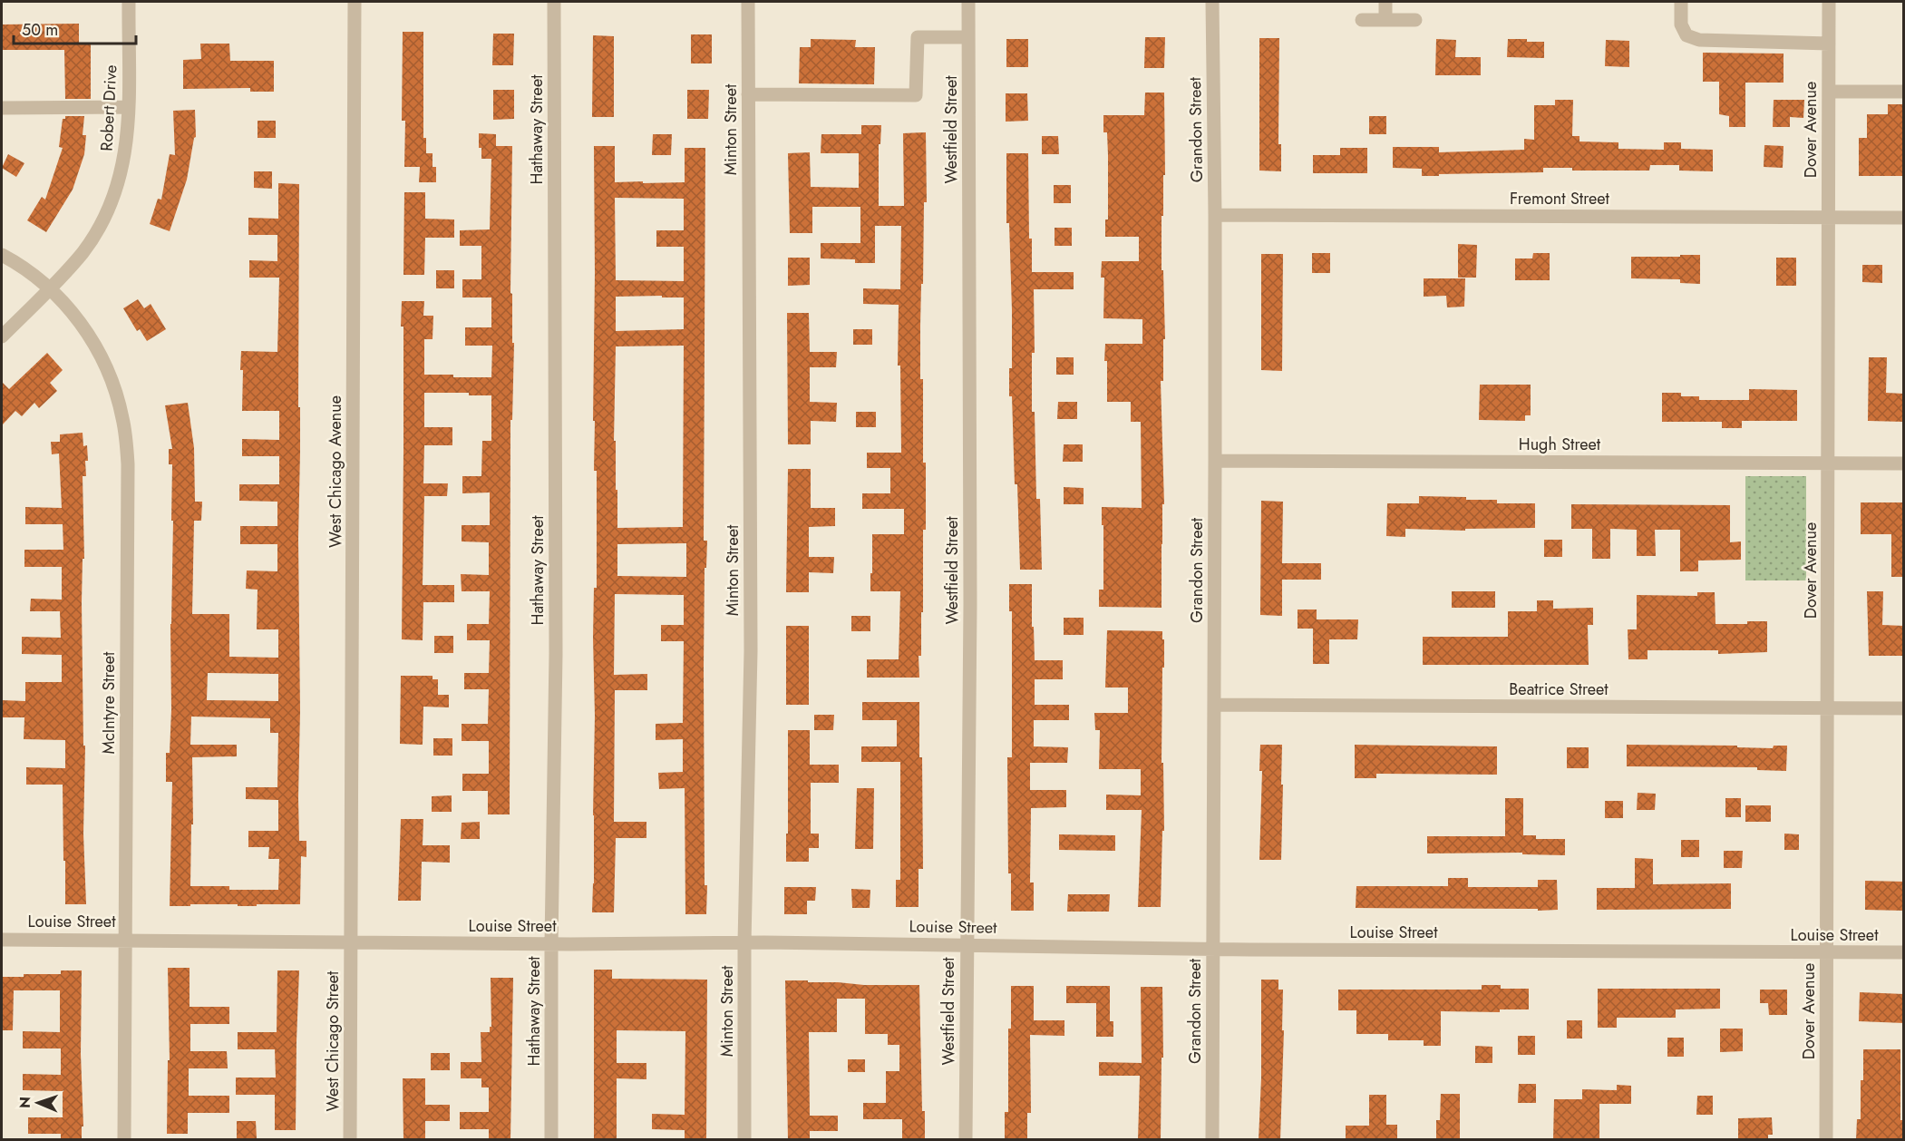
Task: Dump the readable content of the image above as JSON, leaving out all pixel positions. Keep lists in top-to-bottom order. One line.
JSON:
{"streets":{"street":["Robert Drive","Hathaway Street","Minton Street","Westfield Street","Grandon Street","Dover Avenue","Fremont Street","Hugh Street","West Chicago Avenue","Beatrice Street","McIntyre Street","Louise Street","West Chicago Street"]},"crossings":[["Robert Drive","McIntyre Street"],["Hathaway Street","Louise Street"],["Minton Street","Louise Street"],["Westfield Street","Louise Street"],["Grandon Street","Fremont Street"],["Grandon Street","Hugh Street"],["Grandon Street","Beatrice Street"],["Grandon Street","Louise Street"],["Dover Avenue","Fremont Street"],["Dover Avenue","Hugh Street"],["Dover Avenue","Beatrice Street"],["Dover Avenue","Louise Street"],["West Chicago Avenue","Louise Street"],["West Chicago Avenue","West Chicago Street"],["McIntyre Street","Louise Street"],["Louise Street","West Chicago Street"]],"scale_bar":"50 m","north":"left"}
